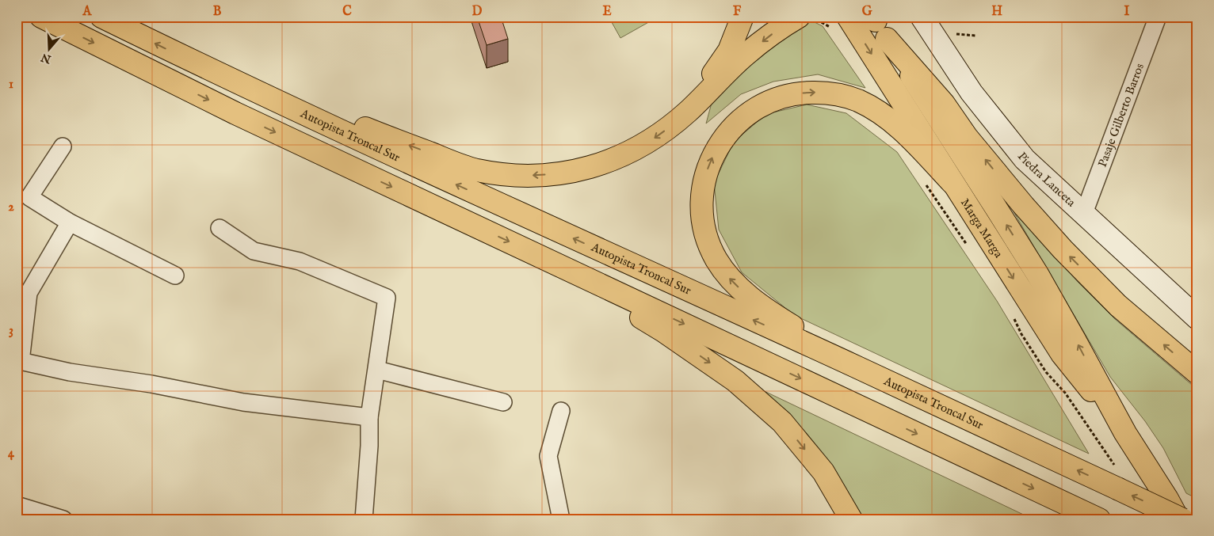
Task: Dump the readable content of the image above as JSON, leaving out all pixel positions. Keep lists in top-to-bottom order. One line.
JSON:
{"streets":{"main road":["Autopista Troncal Sur","Marga Marga"],"street":["Pasaje Gilberto Barros","Piedra Lanceta"]},"crossings":[["Pasaje Gilberto Barros","Piedra Lanceta"]],"north":"bottom","grid":{"columns":["A","B","C","D","E","F","G","H","I"],"rows":["1","2","3","4"]}}
